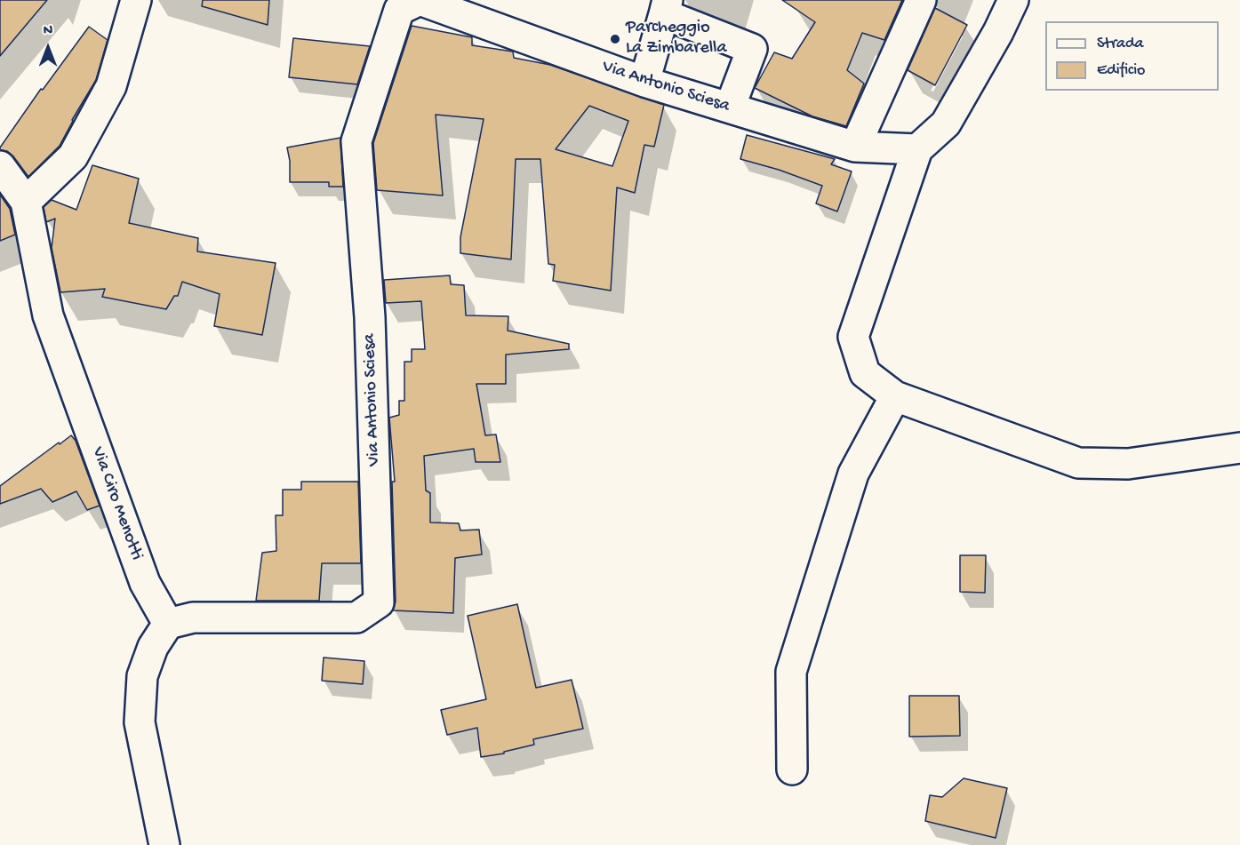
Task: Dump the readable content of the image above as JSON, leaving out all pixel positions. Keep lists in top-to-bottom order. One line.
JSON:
{"streets":{"street":["Via Antonio Sciesa","Via Ciro Menotti"]},"crossings":[["Via Antonio Sciesa","Via Ciro Menotti"]],"places":["Parcheggio La Zimbarella"],"legend":["Strada","Edificio"],"north":"top"}
